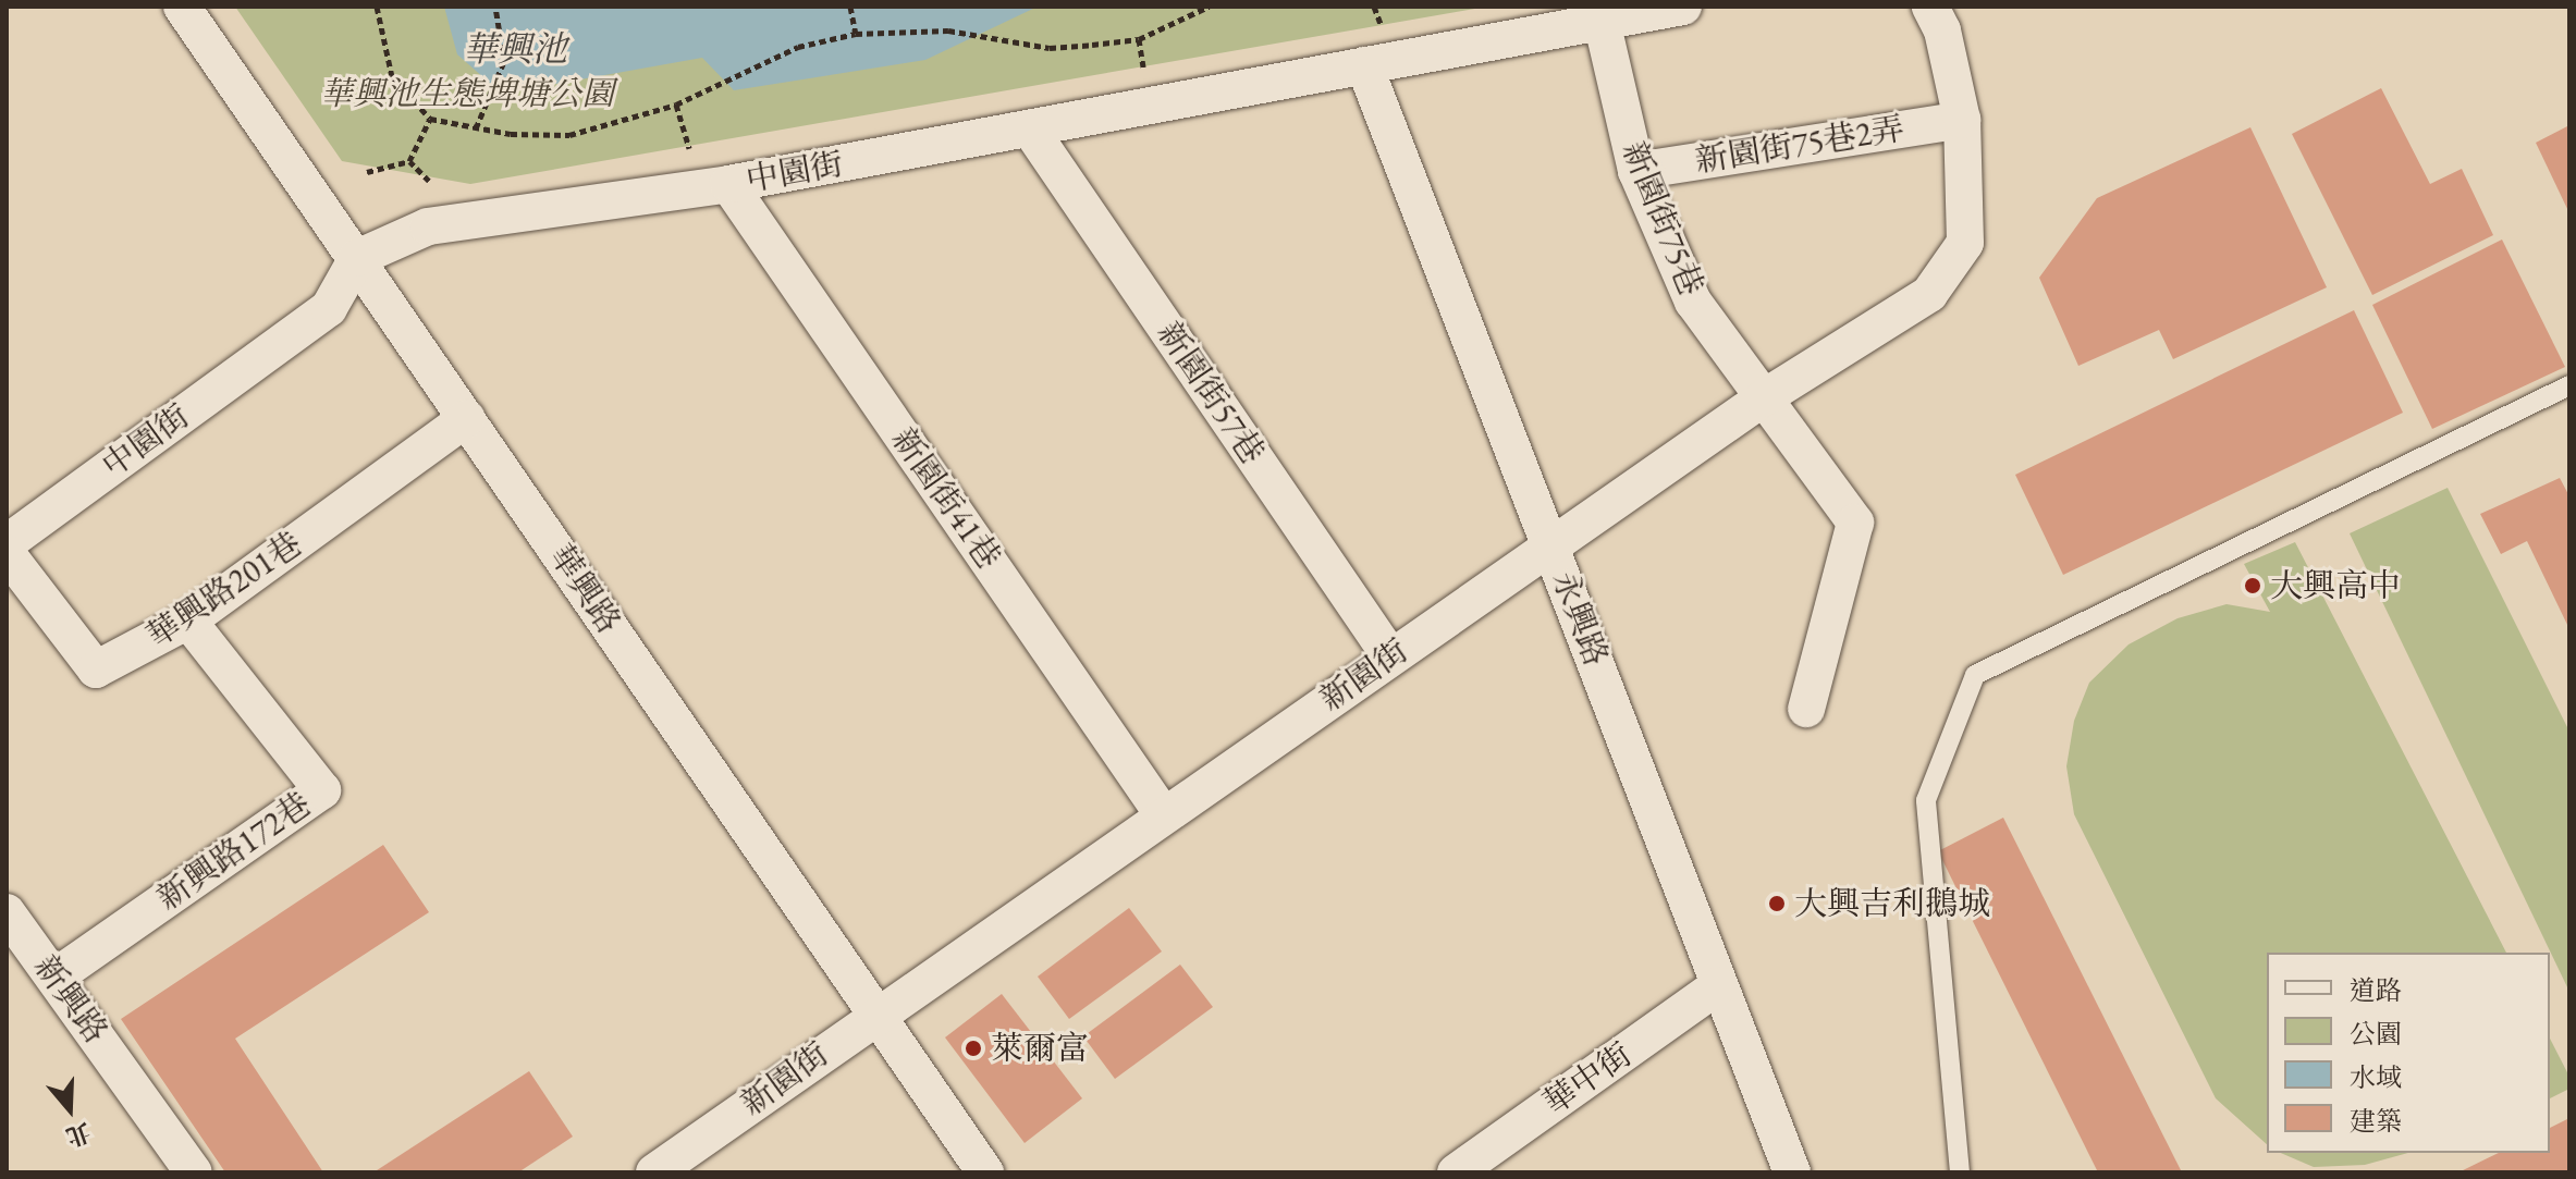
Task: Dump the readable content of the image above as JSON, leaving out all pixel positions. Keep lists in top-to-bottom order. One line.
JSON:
{"streets":{"street":["新園街75巷2弄","中園街","新園街75巷","新園街57巷","新園街41巷","華興路","華興路201巷","永興路","新園街","新興路172巷","新興路","華中街"]},"crossings":[["新園街75巷2弄","新園街75巷"],["新園街75巷2弄","新園街"],["中園街","新園街75巷"],["中園街","新園街57巷"],["中園街","新園街41巷"],["中園街","華興路"],["中園街","永興路"],["新園街75巷","新園街"],["新園街57巷","新園街"],["新園街41巷","新園街"],["華興路","華興路201巷"],["華興路","新園街"],["華興路201巷","新興路172巷"],["永興路","新園街"],["永興路","華中街"],["新興路172巷","新興路"]],"water":["華興池"],"parks":["華興池生態埤塘公園"],"places":["大興高中","大興吉利鵝城","萊爾富"],"legend":["道路","公園","水域","建築"],"north":"bottom"}
